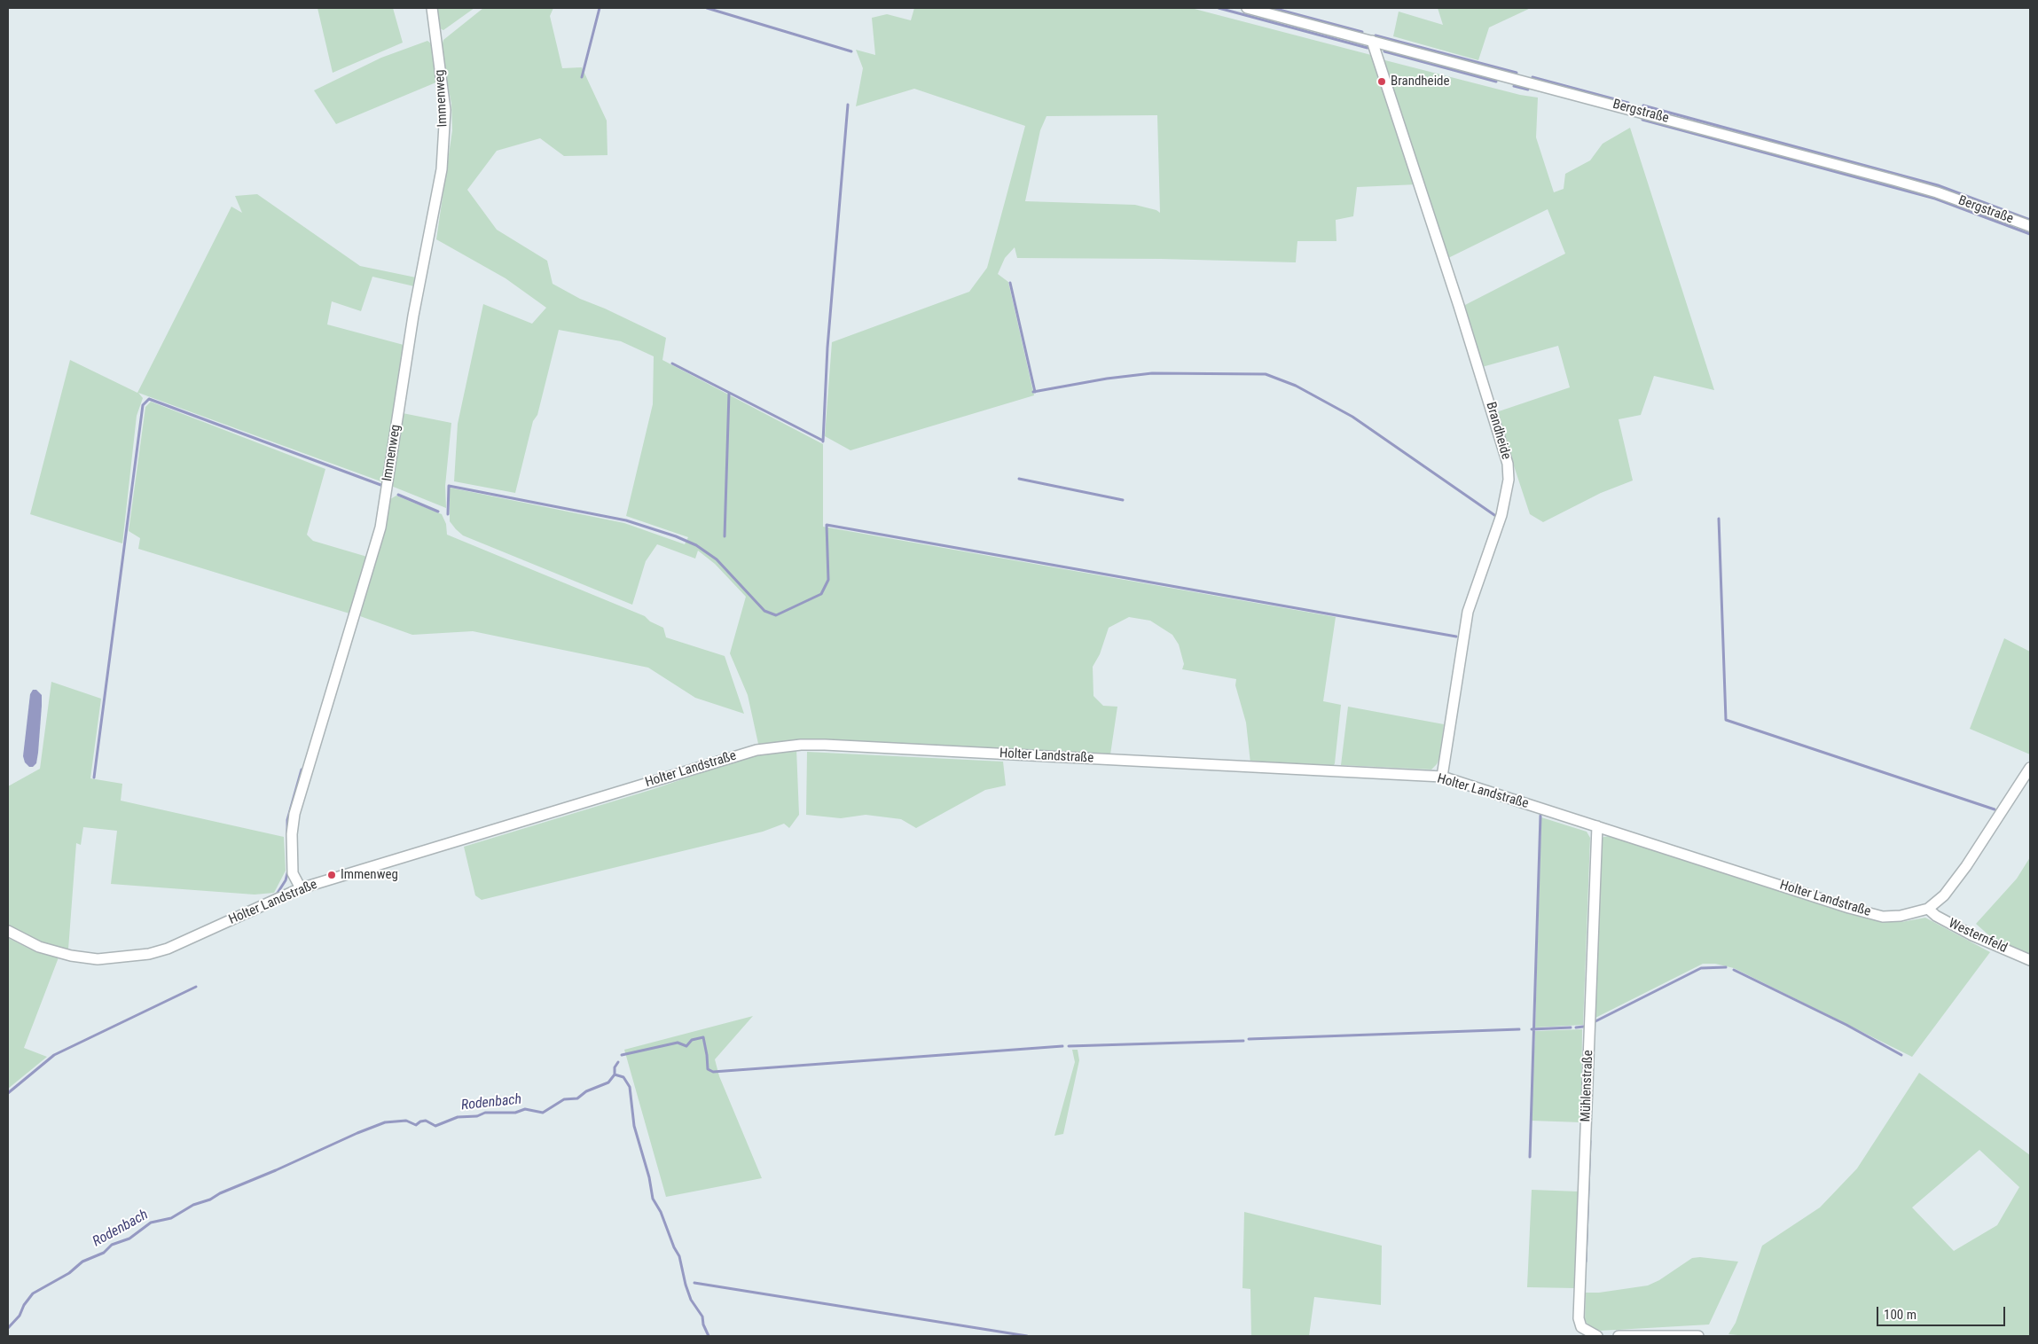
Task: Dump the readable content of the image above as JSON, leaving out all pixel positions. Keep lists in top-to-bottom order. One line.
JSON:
{"streets":{"street":["Immenweg","Bergstraße","Brandheide","Holter Landstraße","Westernfeld","Mühlenstraße"]},"crossings":[["Immenweg","Holter Landstraße"],["Bergstraße","Brandheide"],["Brandheide","Holter Landstraße"],["Holter Landstraße","Westernfeld"],["Holter Landstraße","Mühlenstraße"]],"water":["Rodenbach"],"places":["Brandheide","Immenweg"],"scale_bar":"100 m"}
